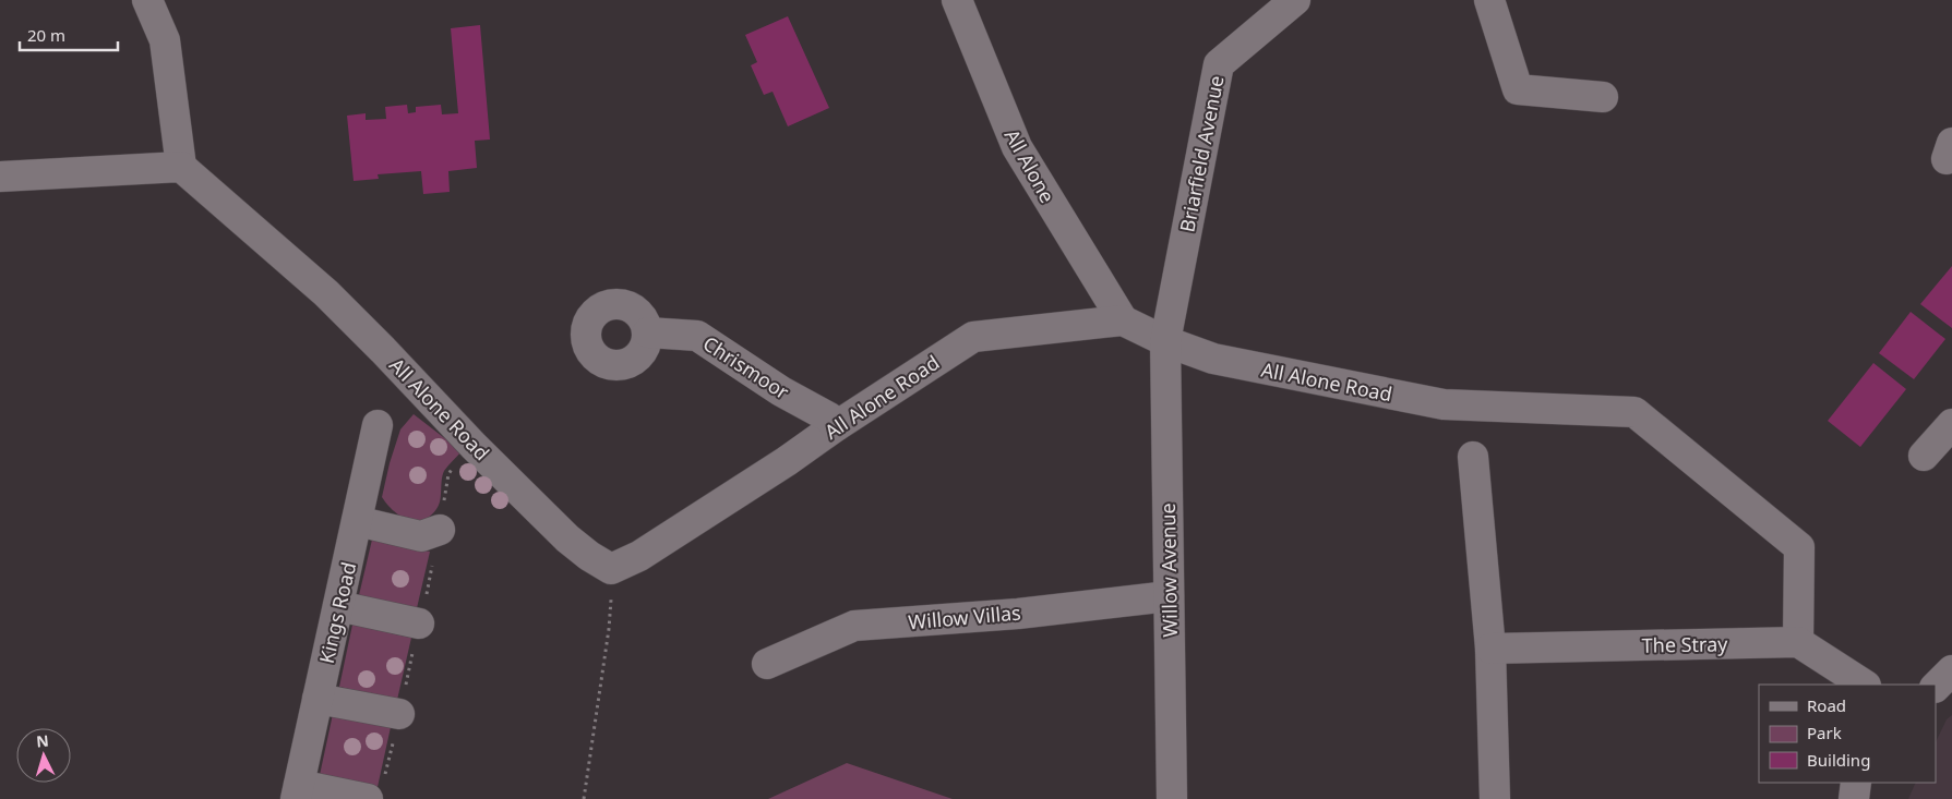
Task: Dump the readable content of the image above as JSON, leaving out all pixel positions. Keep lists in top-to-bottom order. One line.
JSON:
{"streets":{"street":["Briarfield Avenue","All Alone","Chrismoor","All Alone Road","Willow Avenue","Kings Road","Willow Villas","The Stray"]},"crossings":[["Briarfield Avenue","All Alone Road"],["Briarfield Avenue","Willow Avenue"],["All Alone","All Alone Road"],["Chrismoor","All Alone Road"],["All Alone Road","Willow Avenue"],["All Alone Road","The Stray"],["Willow Avenue","Willow Villas"]],"legend":["Road","Park","Building"],"scale_bar":"20 m","north":"top"}
